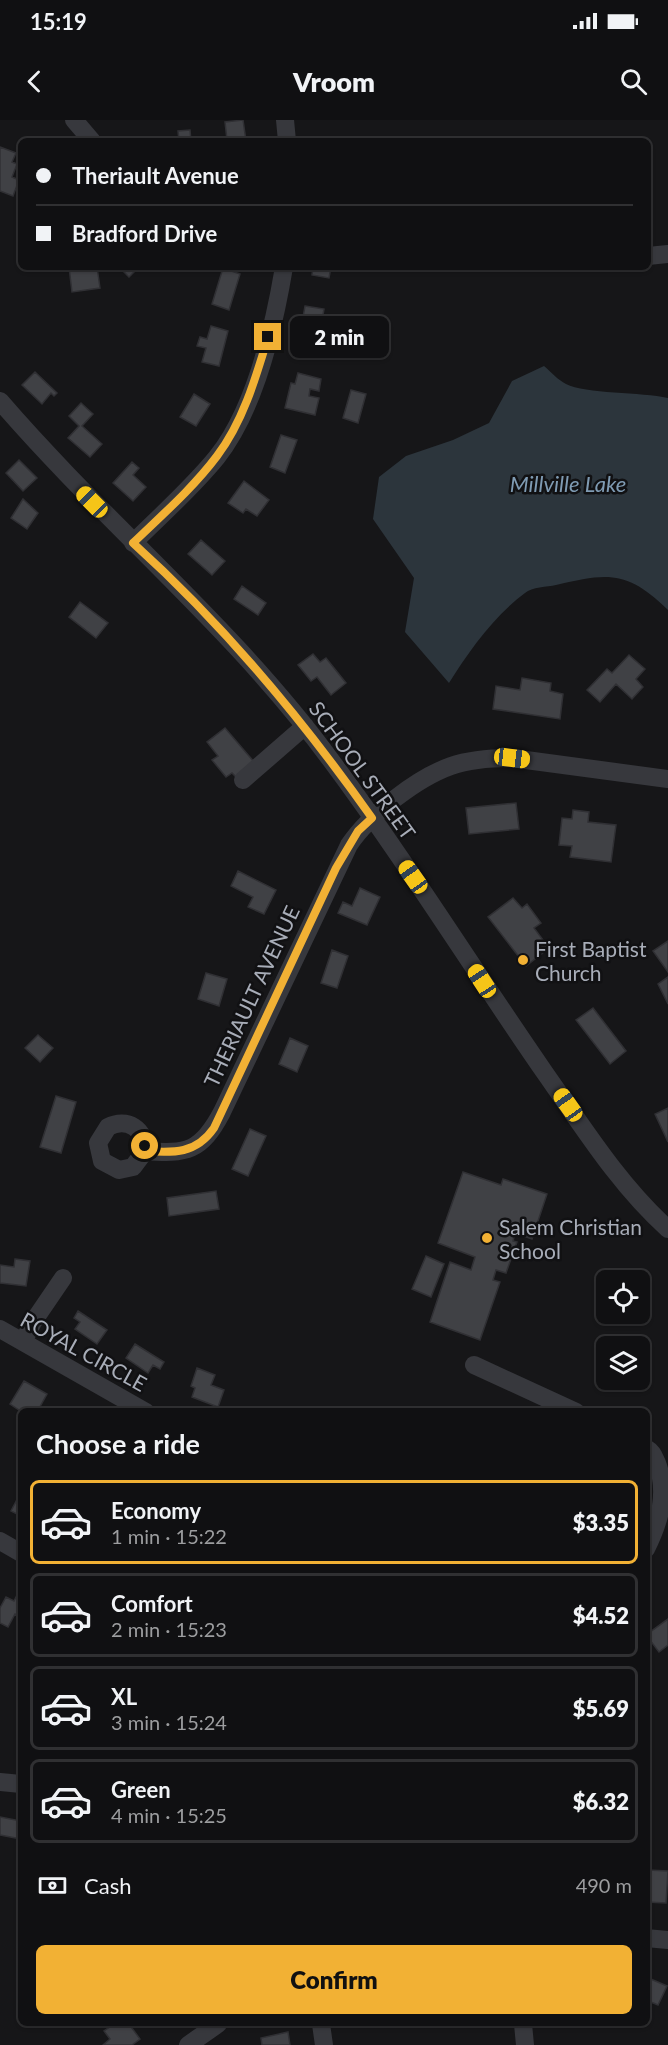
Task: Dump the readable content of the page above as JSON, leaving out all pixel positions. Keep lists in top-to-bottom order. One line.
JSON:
{"streets":{"street":["SCHOOL STREET","THERIAULT AVENUE","ROYAL CIRCLE"]},"crossings":[["SCHOOL STREET","THERIAULT AVENUE"]],"water":["Millville Lake"],"places":["First Baptist Church","Salem Christian School"],"page":{"status":"15:19","header":"Vroom","banner":["Theriault Avenue","Bradford Drive"],"bubble":"2 min","heading":"Choose a ride","list":[{"name":"Economy","note":"1 min · 15:22","value":"$3.35"},{"name":"Comfort","note":"2 min · 15:23","value":"$4.52"},{"name":"XL","note":"3 min · 15:24","value":"$5.69"},{"name":"Green","note":"4 min · 15:25","value":"$6.32"}],"pay":["Cash","490 m"],"buttons":"Confirm"}}
